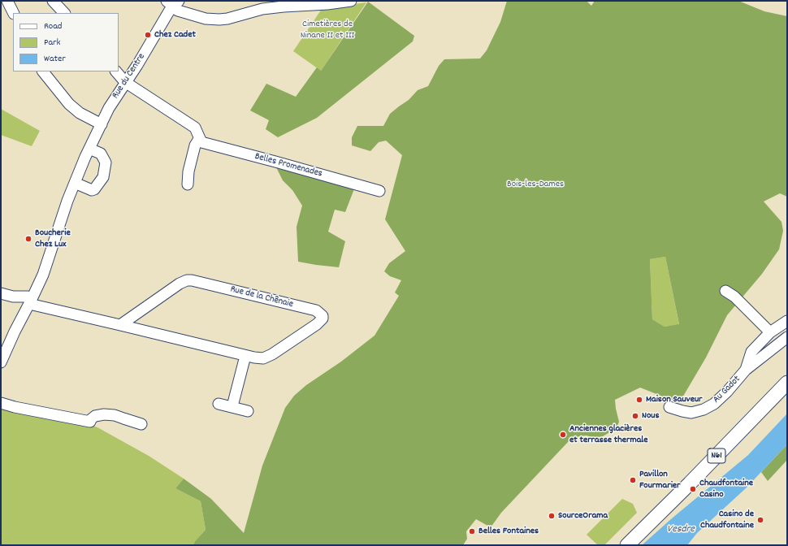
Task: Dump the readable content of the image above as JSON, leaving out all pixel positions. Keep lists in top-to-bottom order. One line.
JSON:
{"streets":{"main road":["N61"],"street":["Rue du Centre","Belles Promenades","Rue de la Chênaie","Au Gadot"]},"crossings":[["Rue du Centre","Rue de la Chênaie"]],"water":["Vesdre"],"parks":["Cimetières de Ninane II et III","Bois-les-Dames"],"places":["Chez Cadet","Boucherie Chez Lux","Maison Sauveur","Nous","Anciennes glacières et terrasse thermale","Pavillon Fourmarier","Chaudfontaine Casino","SourceOrama","Casino de Chaudfontaine","Belles Fontaines"],"legend":["Road","Park","Water"]}
